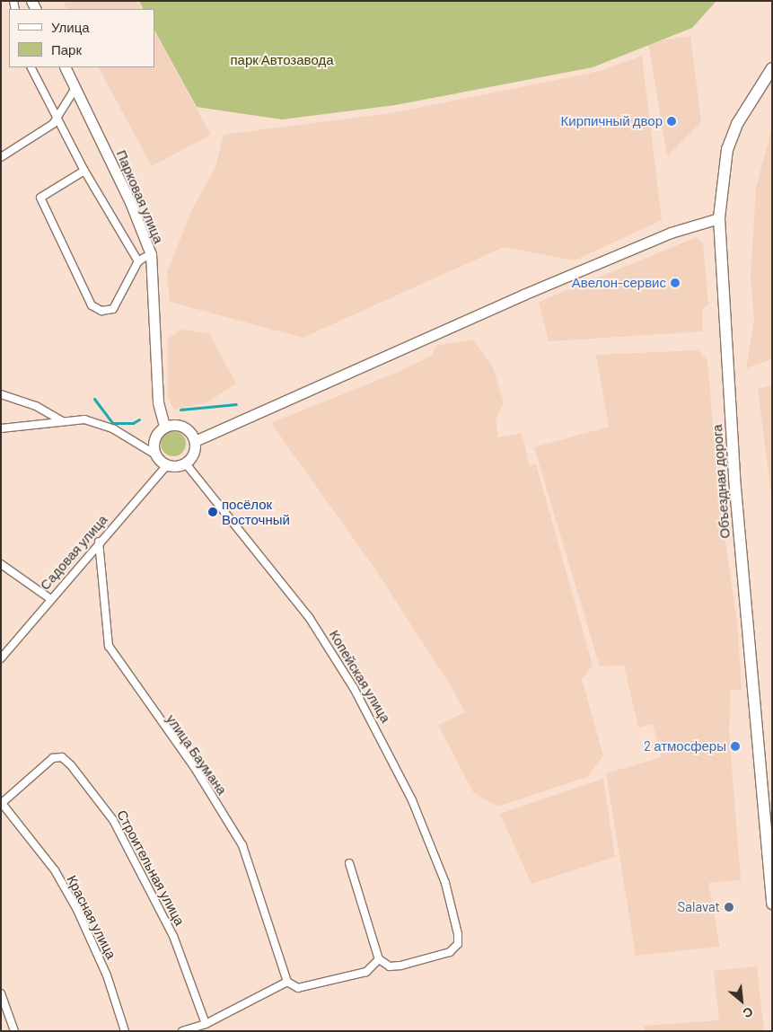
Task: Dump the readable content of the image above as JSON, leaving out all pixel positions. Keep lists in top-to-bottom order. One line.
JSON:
{"streets":{"main road":["Объездная дорога"],"street":["Парковая улица","Садовая улица","Копейская улица","улица Баумана","Строительная улица","Красная улица"]},"crossings":[["Парковая улица","Садовая улица"],["Парковая улица","Копейская улица"],["Садовая улица","Копейская улица"],["Садовая улица","улица Баумана"],["Строительная улица","Красная улица"]],"parks":["парк Автозавода"],"places":["Кирпичный двор","Авелон-сервис","посёлок Восточный","2 атмосферы","Salavat"],"legend":["Улица","Парк"],"north":"bottom right"}
